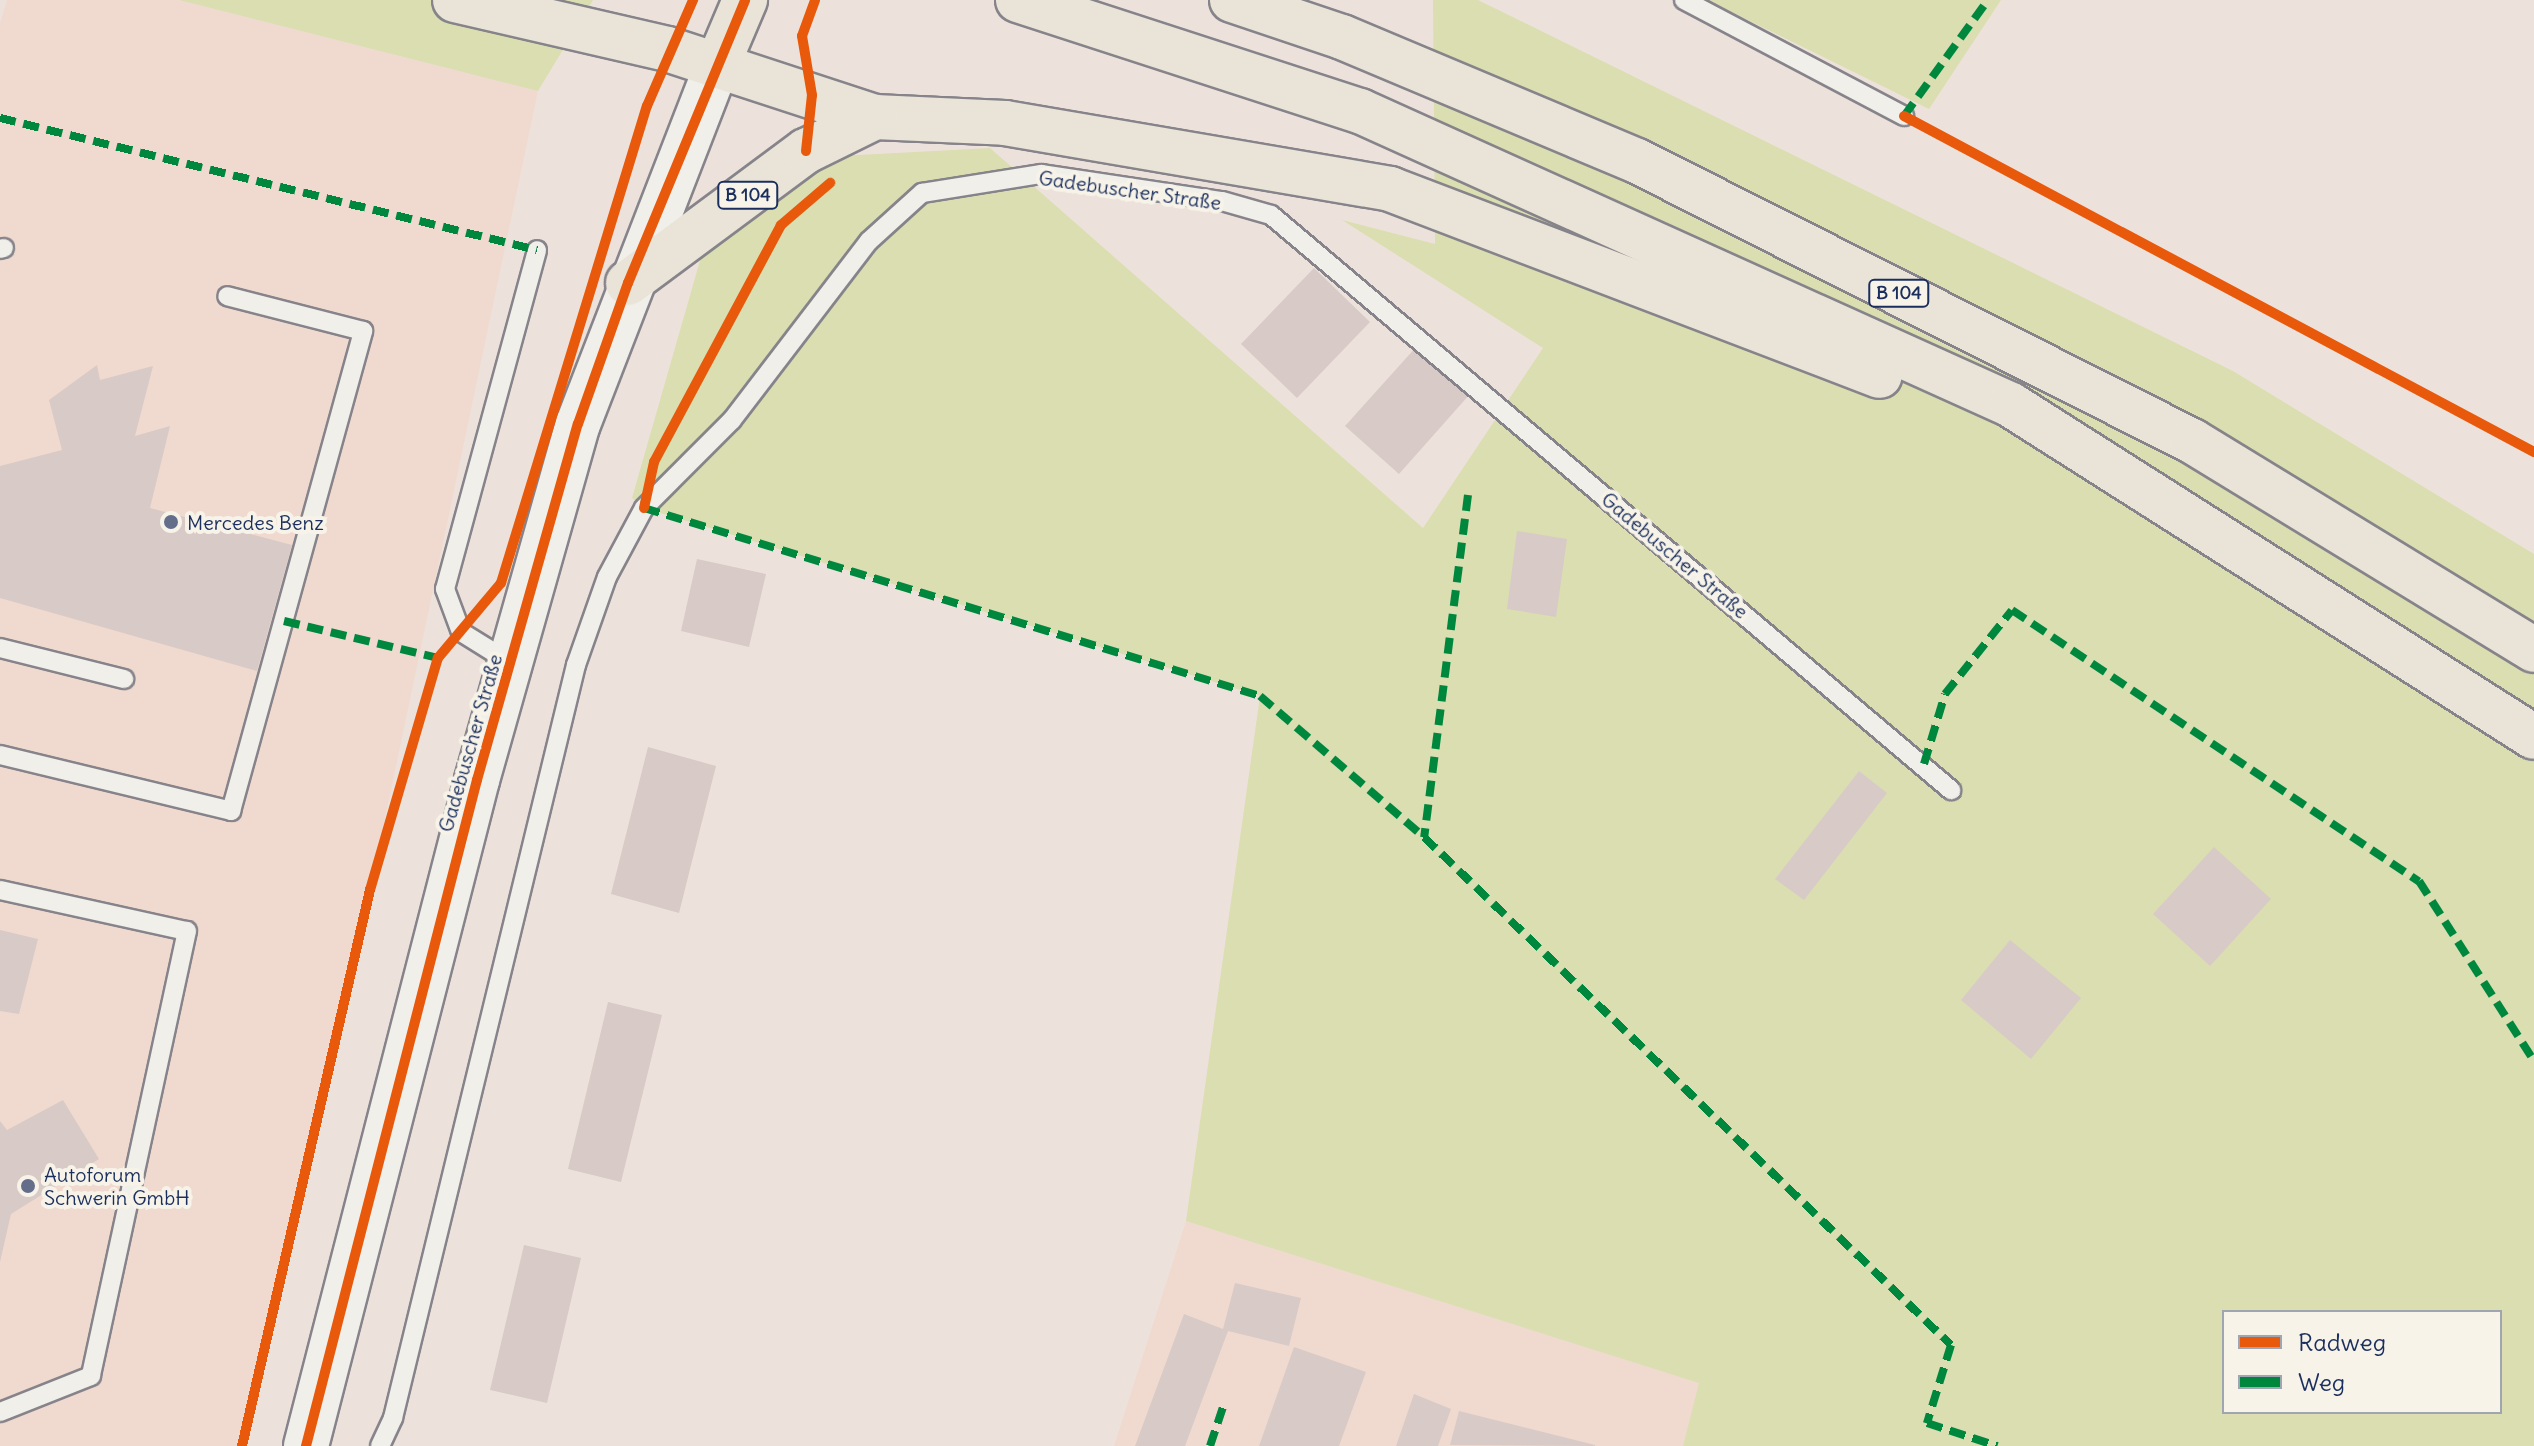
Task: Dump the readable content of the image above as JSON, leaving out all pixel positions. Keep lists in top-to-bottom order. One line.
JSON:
{"streets":{"main road":["B 104"],"street":["Gadebuscher Straße"]},"crossings":[["Gadebuscher Straße","B 104"]],"places":["Mercedes Benz","Autoforum Schwerin GmbH"],"legend":["Radweg","Weg"]}
